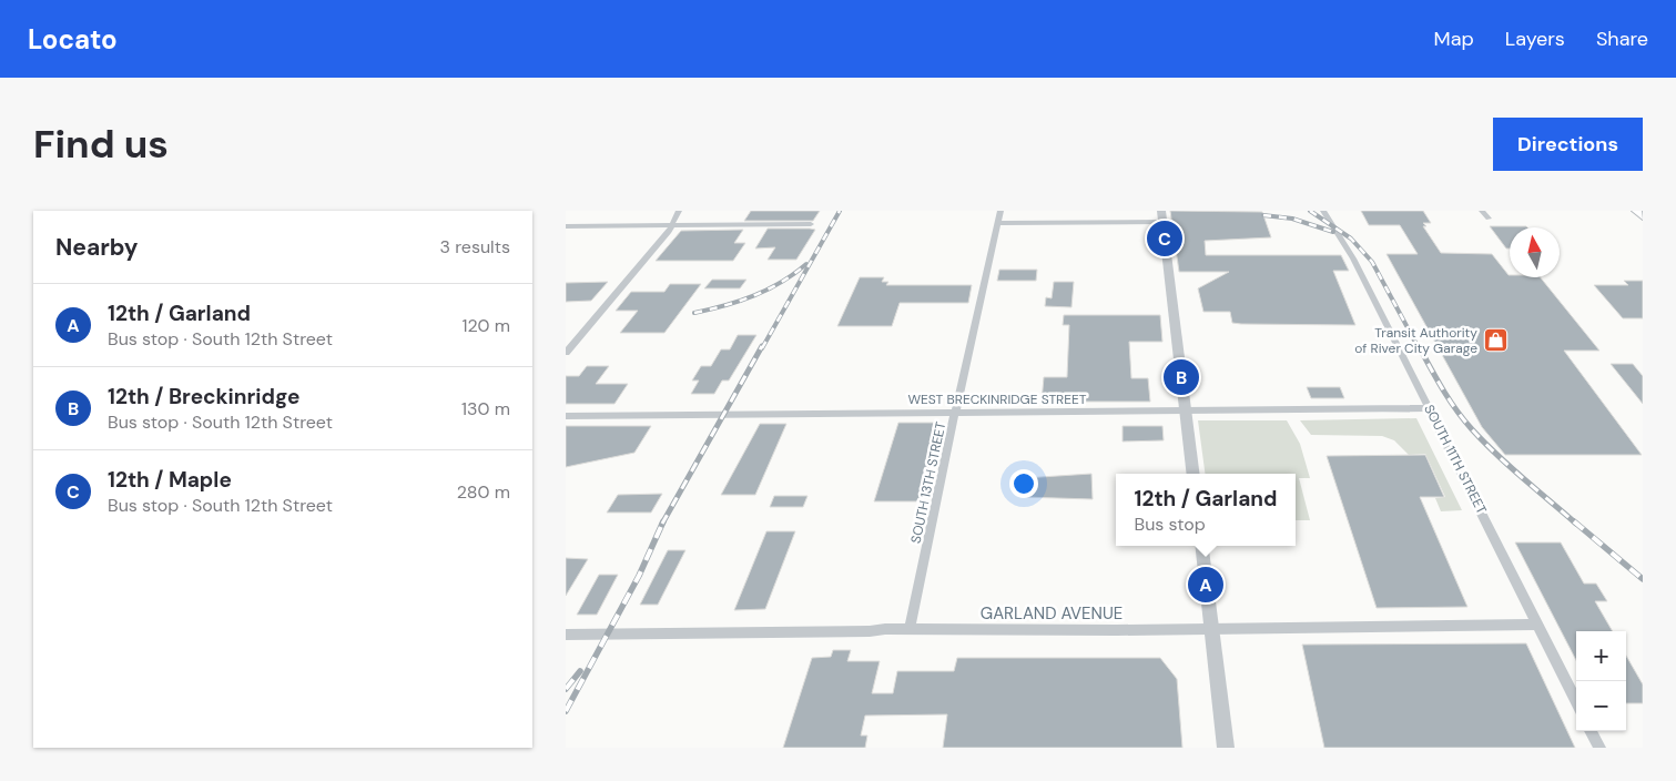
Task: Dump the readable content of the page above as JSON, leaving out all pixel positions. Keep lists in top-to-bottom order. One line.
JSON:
{"streets":{"street":["WEST BRECKINRIDGE STREET","SOUTH 11TH STREET","SOUTH 13TH STREET","GARLAND AVENUE"]},"crossings":[["WEST BRECKINRIDGE STREET","SOUTH 11TH STREET"],["WEST BRECKINRIDGE STREET","SOUTH 13TH STREET"],["SOUTH 11TH STREET","GARLAND AVENUE"],["SOUTH 13TH STREET","GARLAND AVENUE"]],"places":{"shop":["Transit Authority of River City Garage"]},"north":"top","page":{"header":"Locato","nav":["Map","Layers","Share"],"buttons":"Directions","title":"Find us","heading":["Nearby","3 results"],"pins":["C","B","A"],"list":[{"mark":"A","name":"12th / Garland","note":"Bus stop · South 12th Street","value":"120 m"},{"mark":"B","name":"12th / Breckinridge","note":"Bus stop · South 12th Street","value":"130 m"},{"mark":"C","name":"12th / Maple","note":"Bus stop · South 12th Street","value":"280 m"}],"popup":["12th / Garland","Bus stop"],"map_buttons":["+","−"]}}
